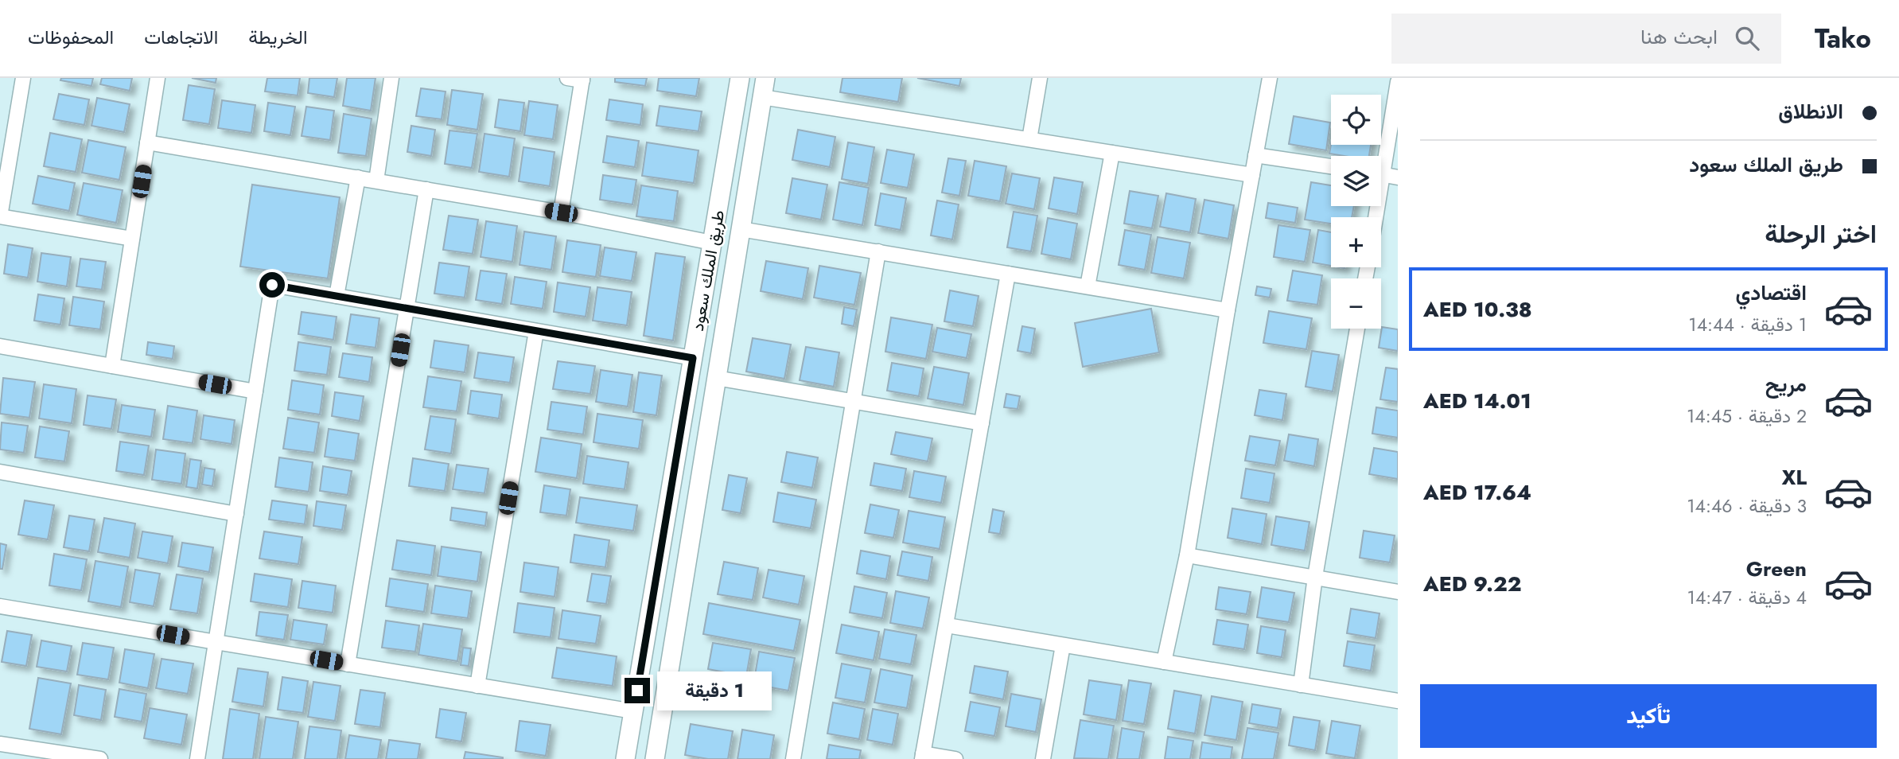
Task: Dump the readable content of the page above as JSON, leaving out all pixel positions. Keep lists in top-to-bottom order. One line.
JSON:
{"streets":{"main road":["طريق الملك سعود"]},"page":{"header":"Tako","search":"ابحث هنا","nav":["الخريطة","الاتجاهات","المحفوظات"],"banner":["الانطلاق","طريق الملك سعود"],"map_buttons":["+","−"],"heading":"اختر الرحلة","list":[{"name":"اقتصادي","note":"1 دقيقة · 14:44","value":"AED 10.38"},{"name":"مريح","note":"2 دقيقة · 14:45","value":"AED 14.01"},{"name":"XL","note":"3 دقيقة · 14:46","value":"AED 17.64"},{"name":"Green","note":"4 دقيقة · 14:47","value":"AED 9.22"}],"bubble":"1 دقيقة","buttons":"تأكيد"}}
